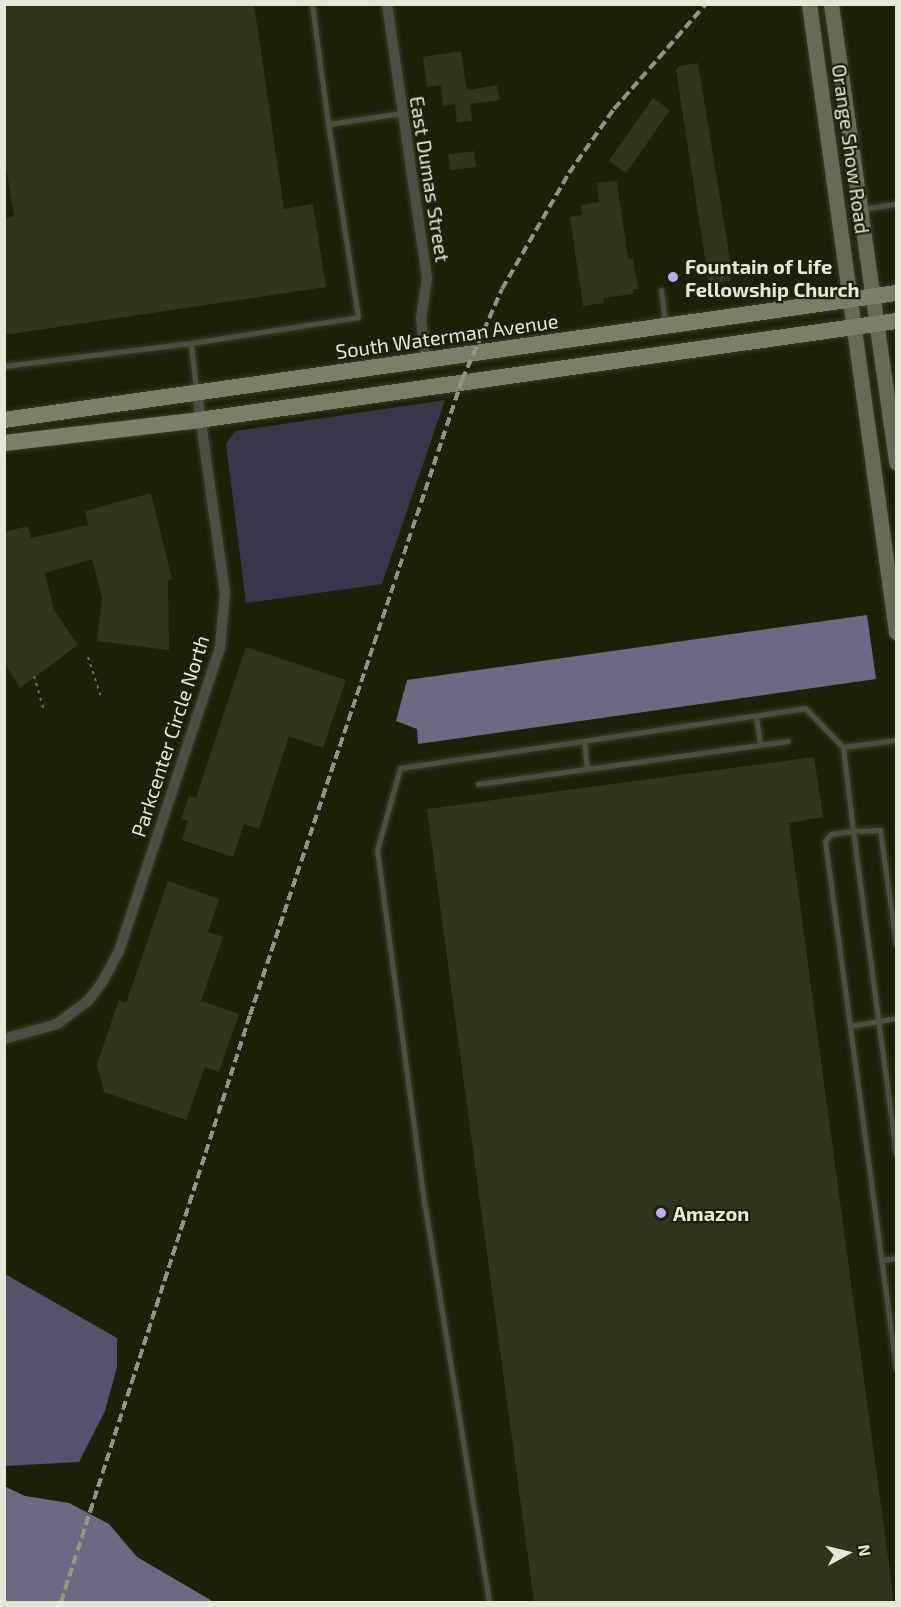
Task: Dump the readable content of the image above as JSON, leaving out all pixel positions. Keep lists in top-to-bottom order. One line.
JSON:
{"streets":{"main road":["Orange Show Road","South Waterman Avenue"],"street":["East Dumas Street","Parkcenter Circle North"]},"crossings":[["Orange Show Road","South Waterman Avenue"],["East Dumas Street","South Waterman Avenue"],["South Waterman Avenue","Parkcenter Circle North"]],"places":["Fountain of Life Fellowship Church","Amazon"],"north":"right"}
